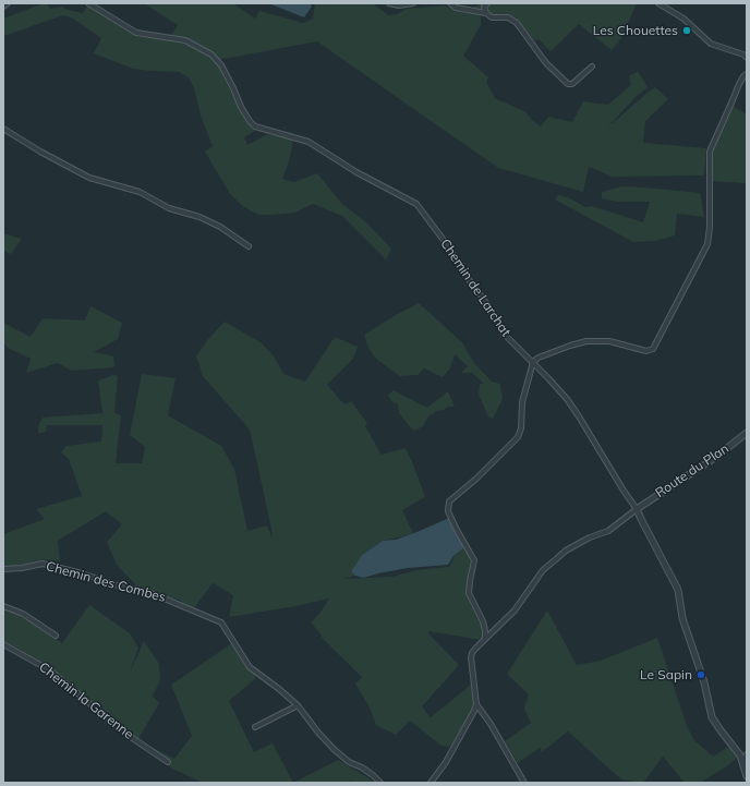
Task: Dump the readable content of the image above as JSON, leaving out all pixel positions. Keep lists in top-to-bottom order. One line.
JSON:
{"streets":{"street":["Chemin de Larchat","Route du Plan","Chemin des Combes","Chemin la Garenne"]},"crossings":[["Chemin de Larchat","Route du Plan"]],"places":["Les Chouettes","Le Sapin"]}
